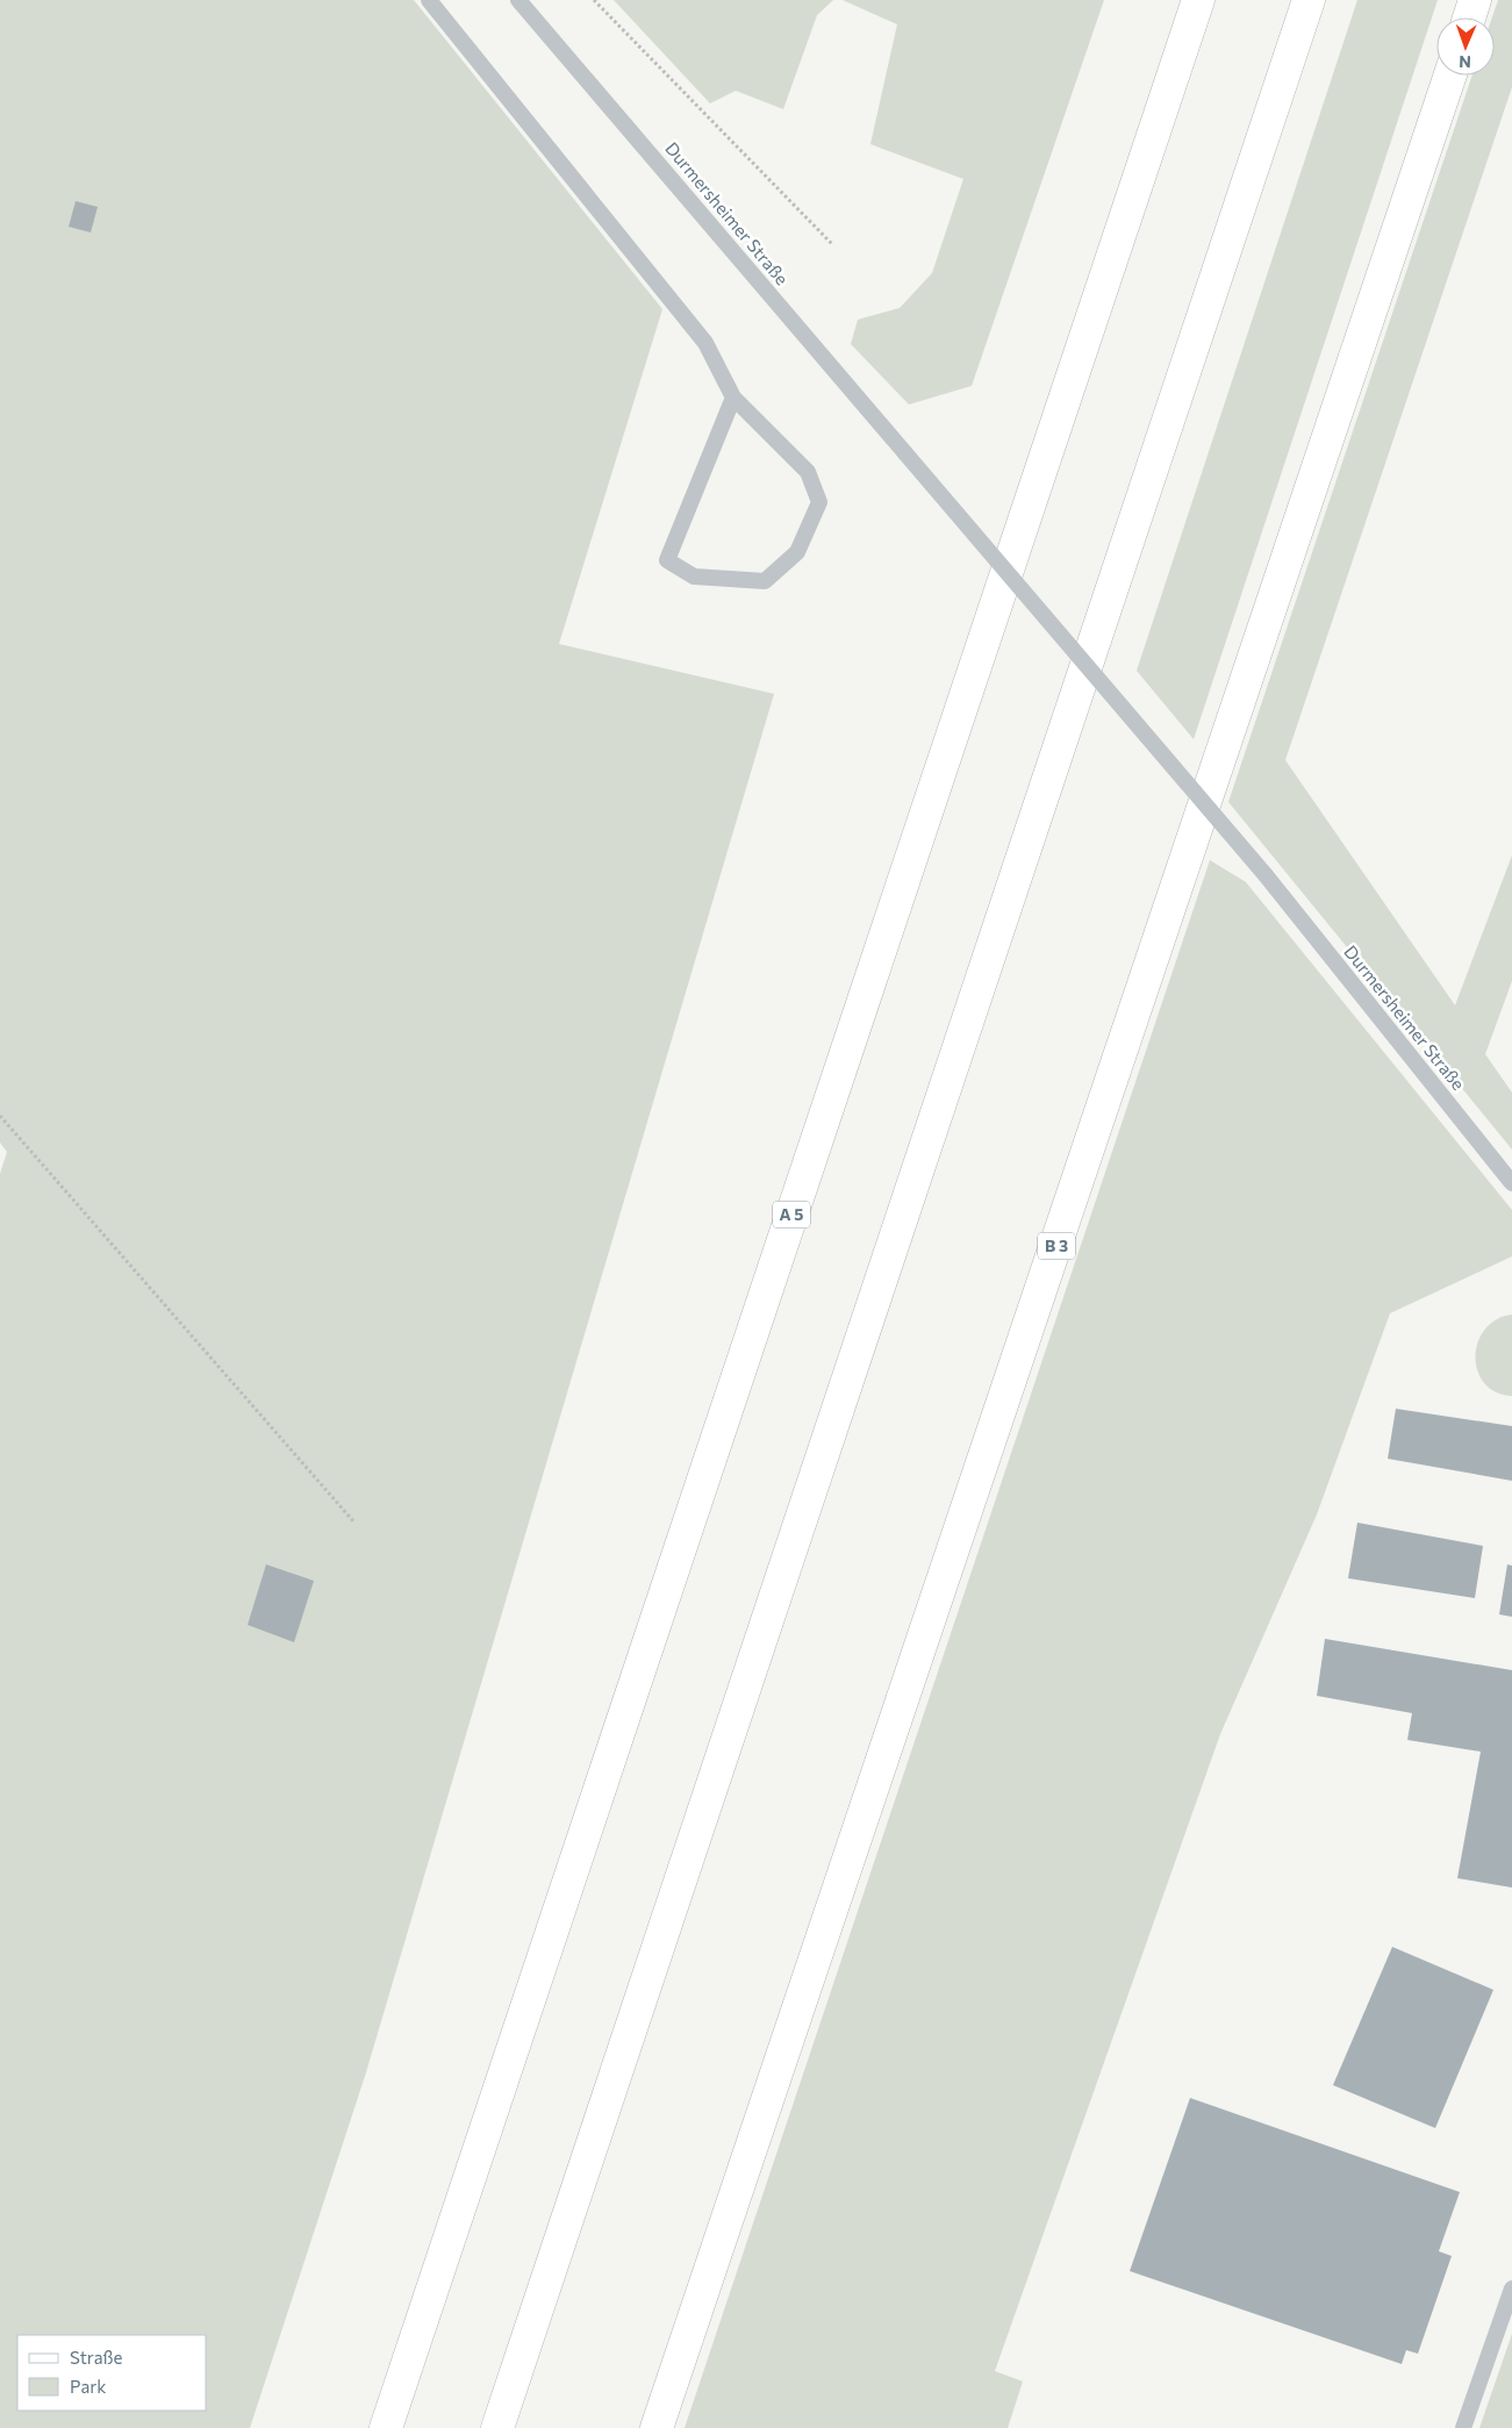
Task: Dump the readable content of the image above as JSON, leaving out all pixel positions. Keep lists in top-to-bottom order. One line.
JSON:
{"streets":{"main road":["A 5","B 3"],"lane":["Durmersheimer Straße"]},"legend":["Straße","Park"],"north":"bottom"}
